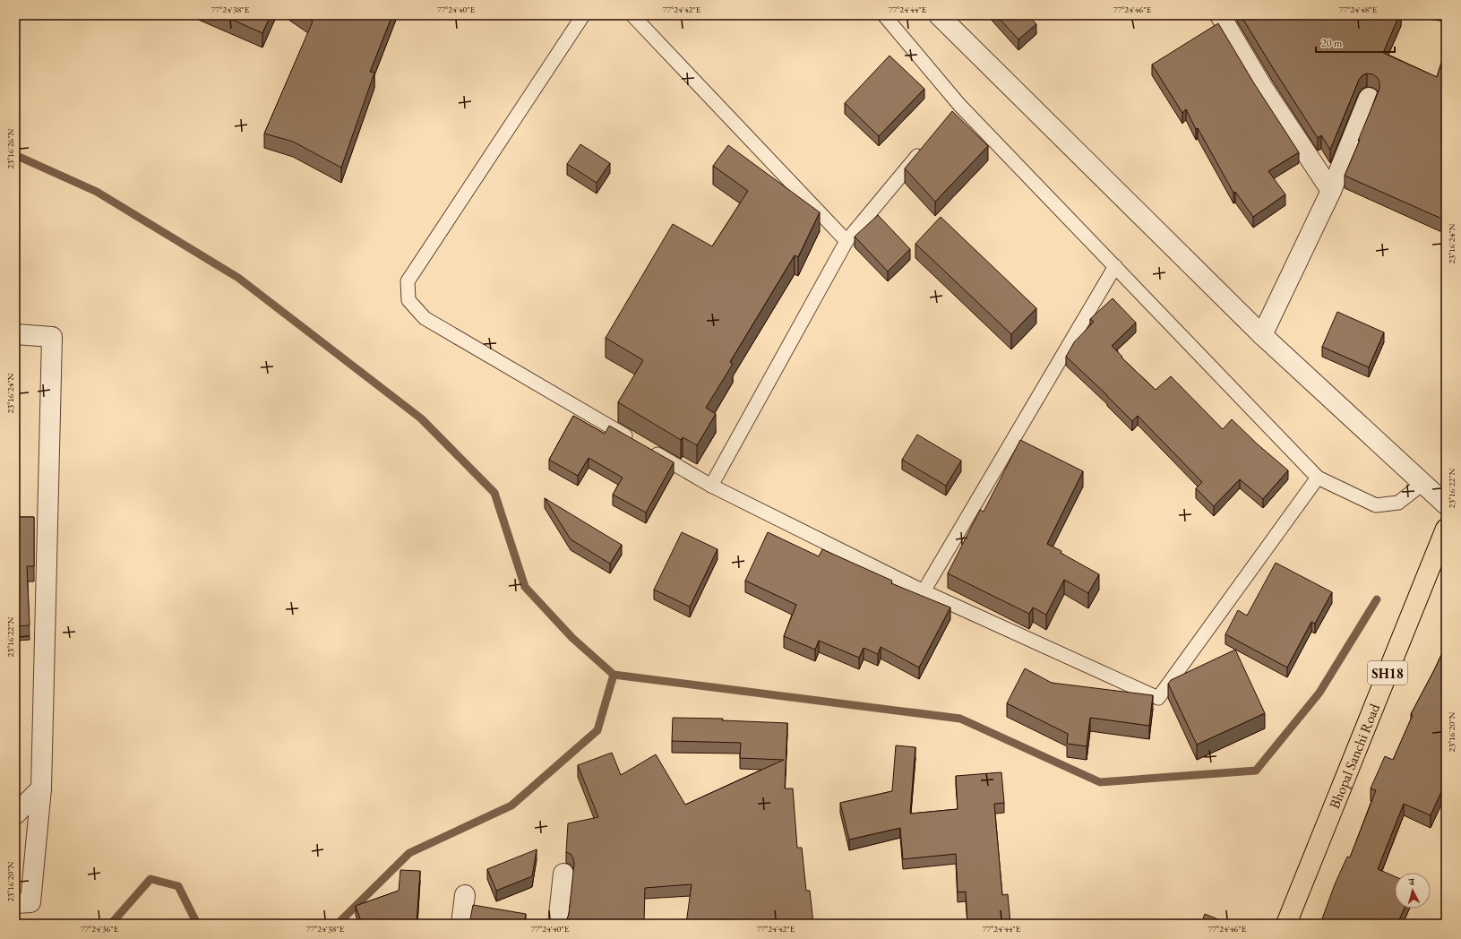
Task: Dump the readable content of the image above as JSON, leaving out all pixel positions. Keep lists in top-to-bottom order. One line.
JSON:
{"streets":{"main road":["SH18","Bhopal Sanchi Road"]},"scale_bar":"20 m","north":"top","coordinates":["77°24'38\"E","77°24'40\"E","77°24'42\"E","77°24'44\"E","77°24'46\"E","77°24'48\"E","23°16'26\"N","23°16'24\"N","23°16'22\"N","23°16'20\"N","77°24'36\"E"]}
